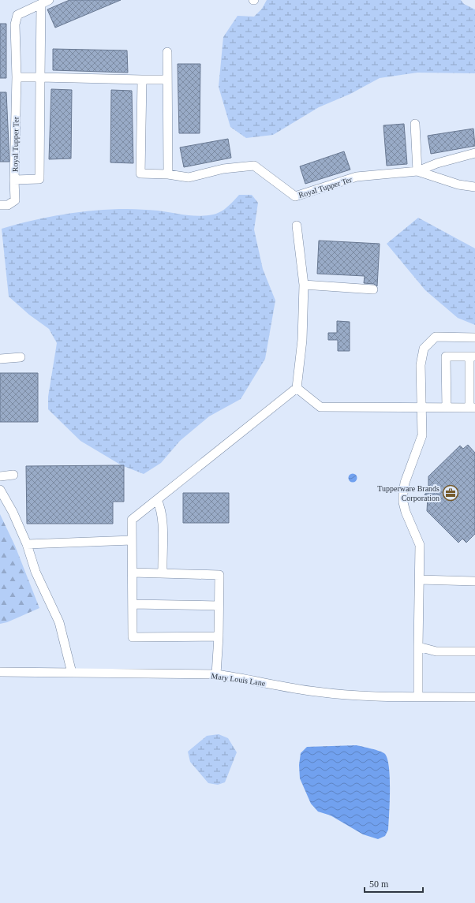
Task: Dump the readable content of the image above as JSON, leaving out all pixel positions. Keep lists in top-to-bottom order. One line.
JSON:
{"streets":{"street":["Royal Tupper Ter","Mary Louis Lane"]},"places":{"office":["Tupperware Brands Corporation"]},"scale_bar":"50 m"}
